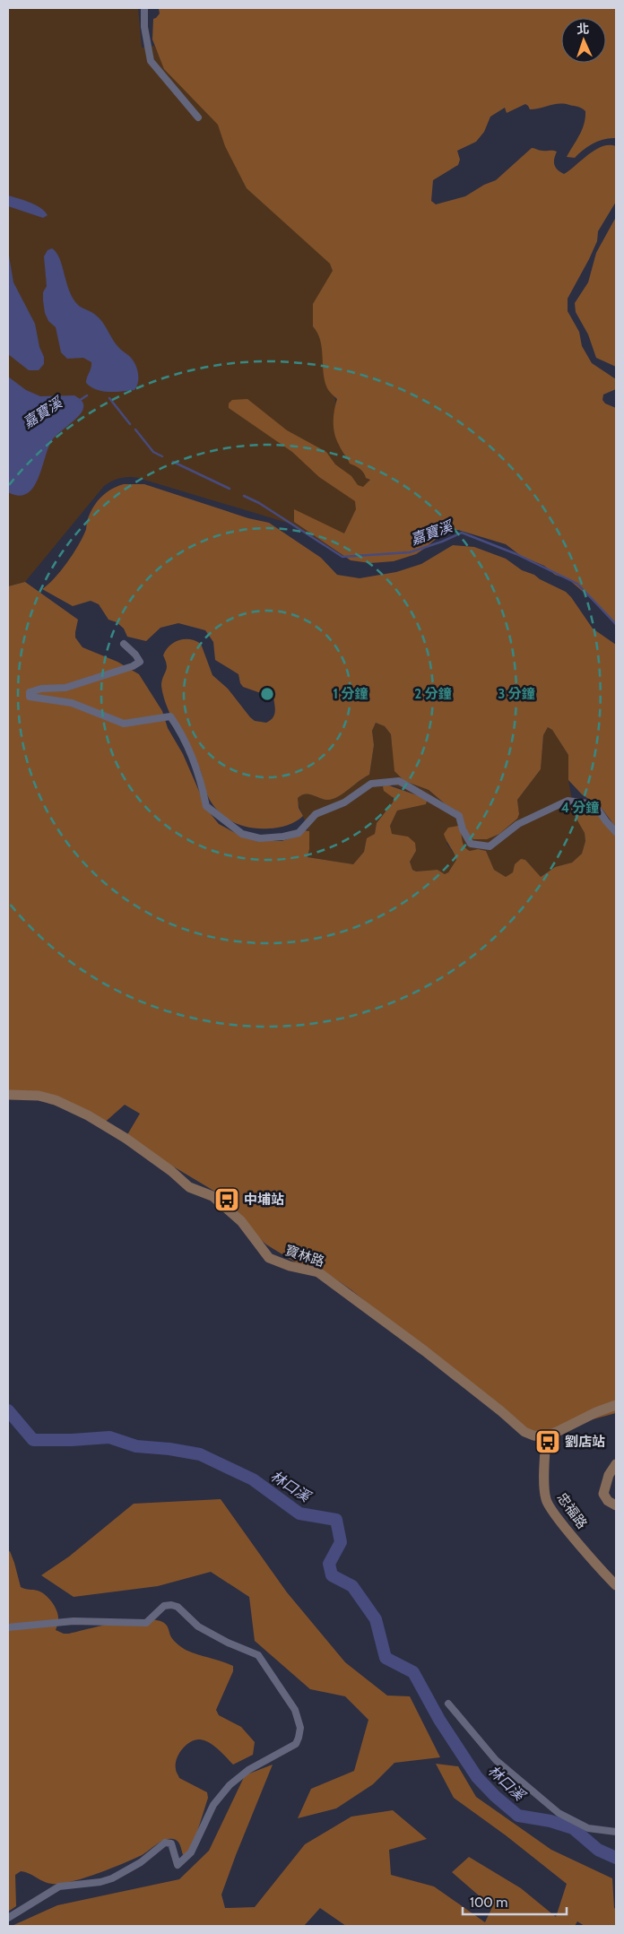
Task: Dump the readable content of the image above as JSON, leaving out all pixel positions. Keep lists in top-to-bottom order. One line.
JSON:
{"streets":{"main road":["寶林路","忠福路"]},"crossings":[["寶林路","忠福路"]],"water":["嘉寶溪","林口溪"],"places":{"bus stop":["中埔站","劉店站"]},"scale_bar":"100 m","north":"top","rings":["1 分鐘","2 分鐘","3 分鐘","4 分鐘"]}
